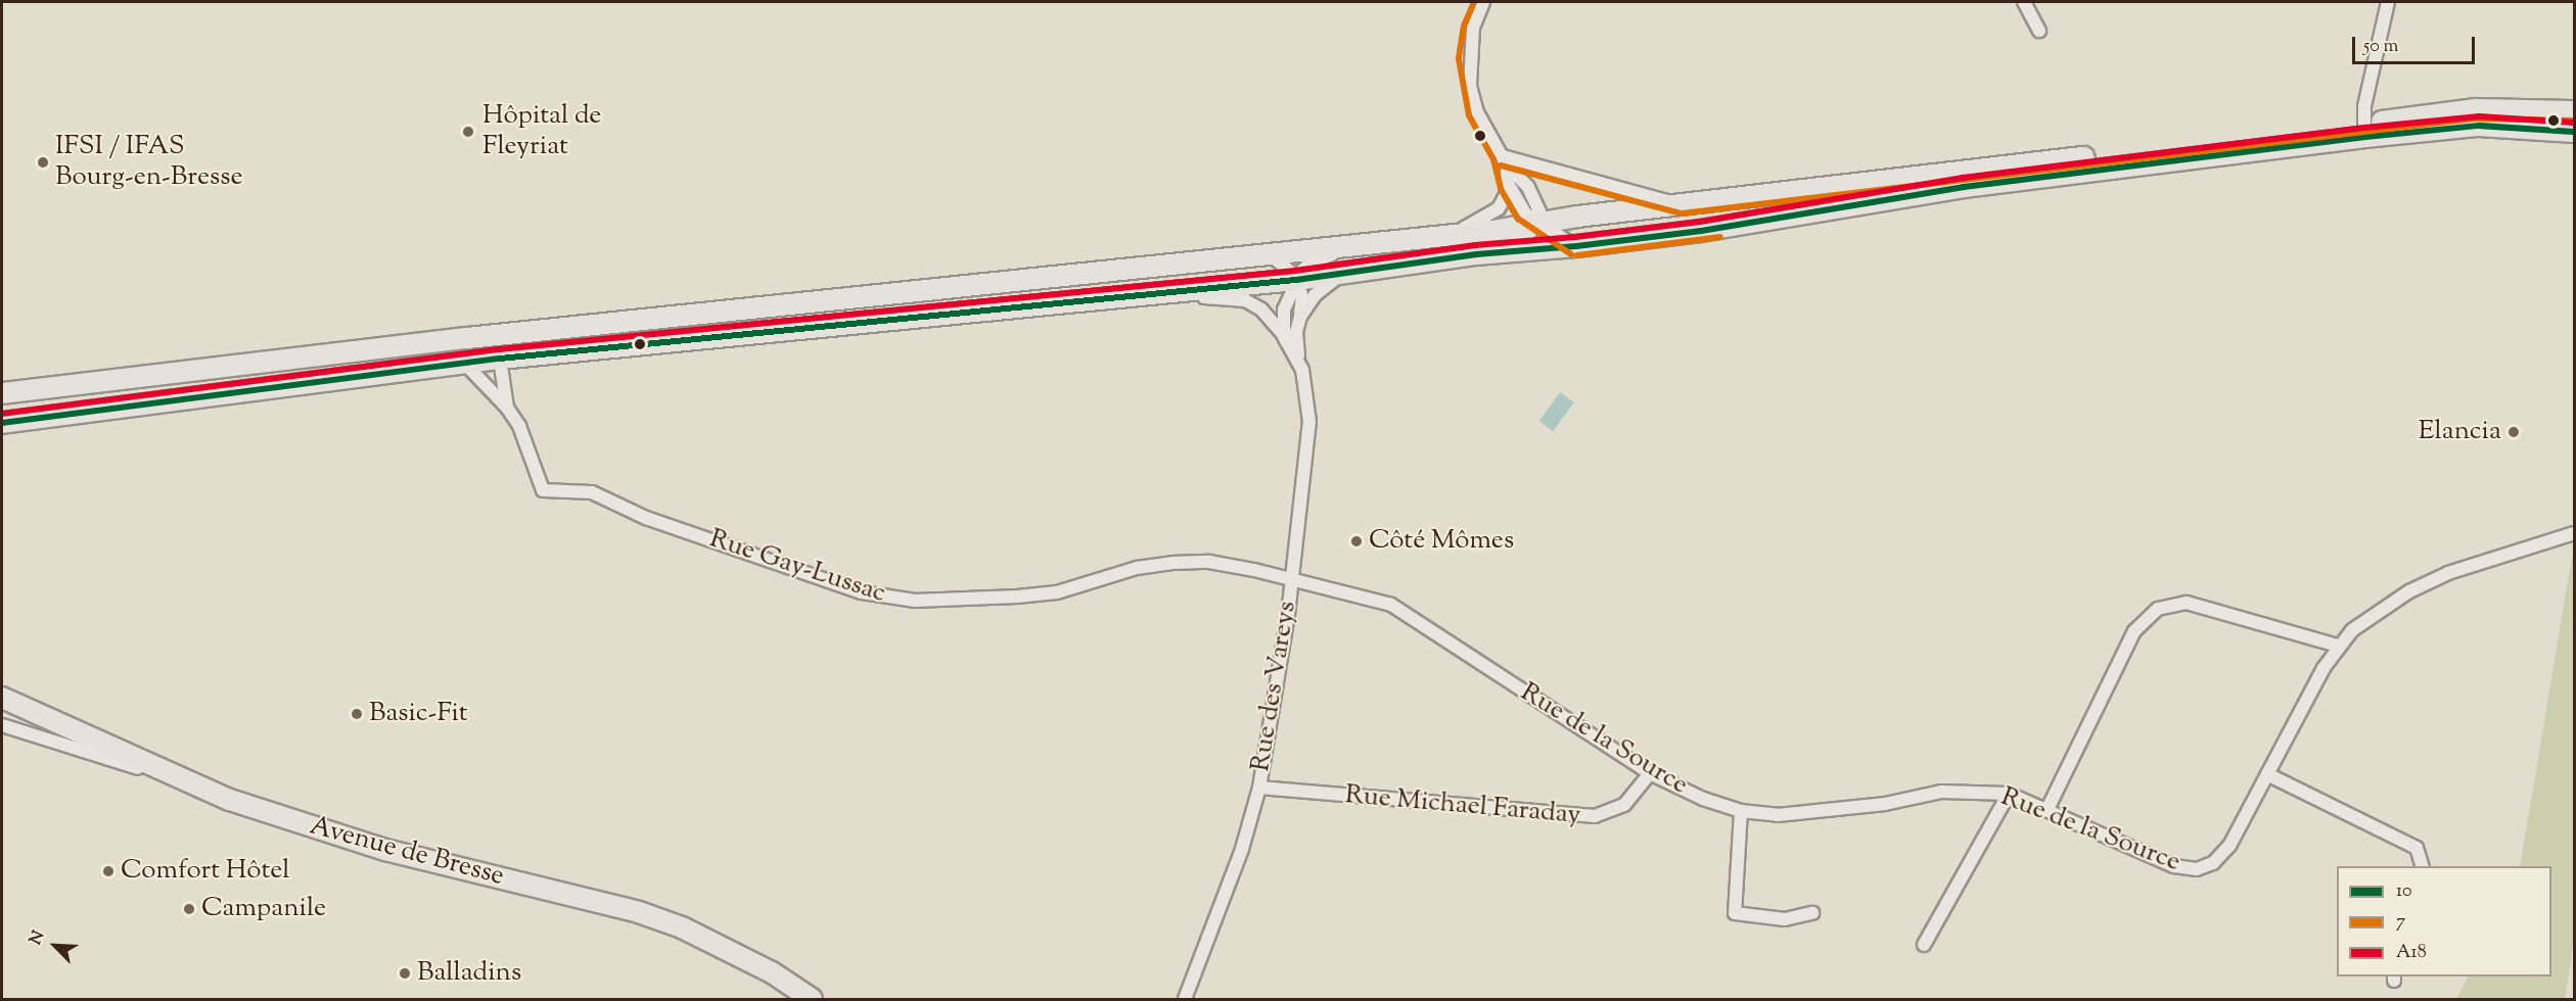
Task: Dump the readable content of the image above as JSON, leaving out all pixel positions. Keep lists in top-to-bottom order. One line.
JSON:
{"streets":{"main road":["Avenue de Bresse"],"street":["Rue Gay-Lussac","Rue des Vareys","Rue de la Source","Rue Michael Faraday"]},"crossings":[["Rue Gay-Lussac","Rue des Vareys"],["Rue Gay-Lussac","Rue de la Source"],["Rue des Vareys","Rue de la Source"],["Rue des Vareys","Rue Michael Faraday"],["Rue de la Source","Rue Michael Faraday"]],"places":["Hôpital de Fleyriat","IFSI / IFAS Bourg-en-Bresse","Elancia","Côté Mômes","Basic-Fit","Comfort Hôtel","Campanile","Balladins"],"lines":["transit line 7","transit line A18","transit line 10"],"legend":["10","7","A18"],"scale_bar":"50 m","north":"top left"}
